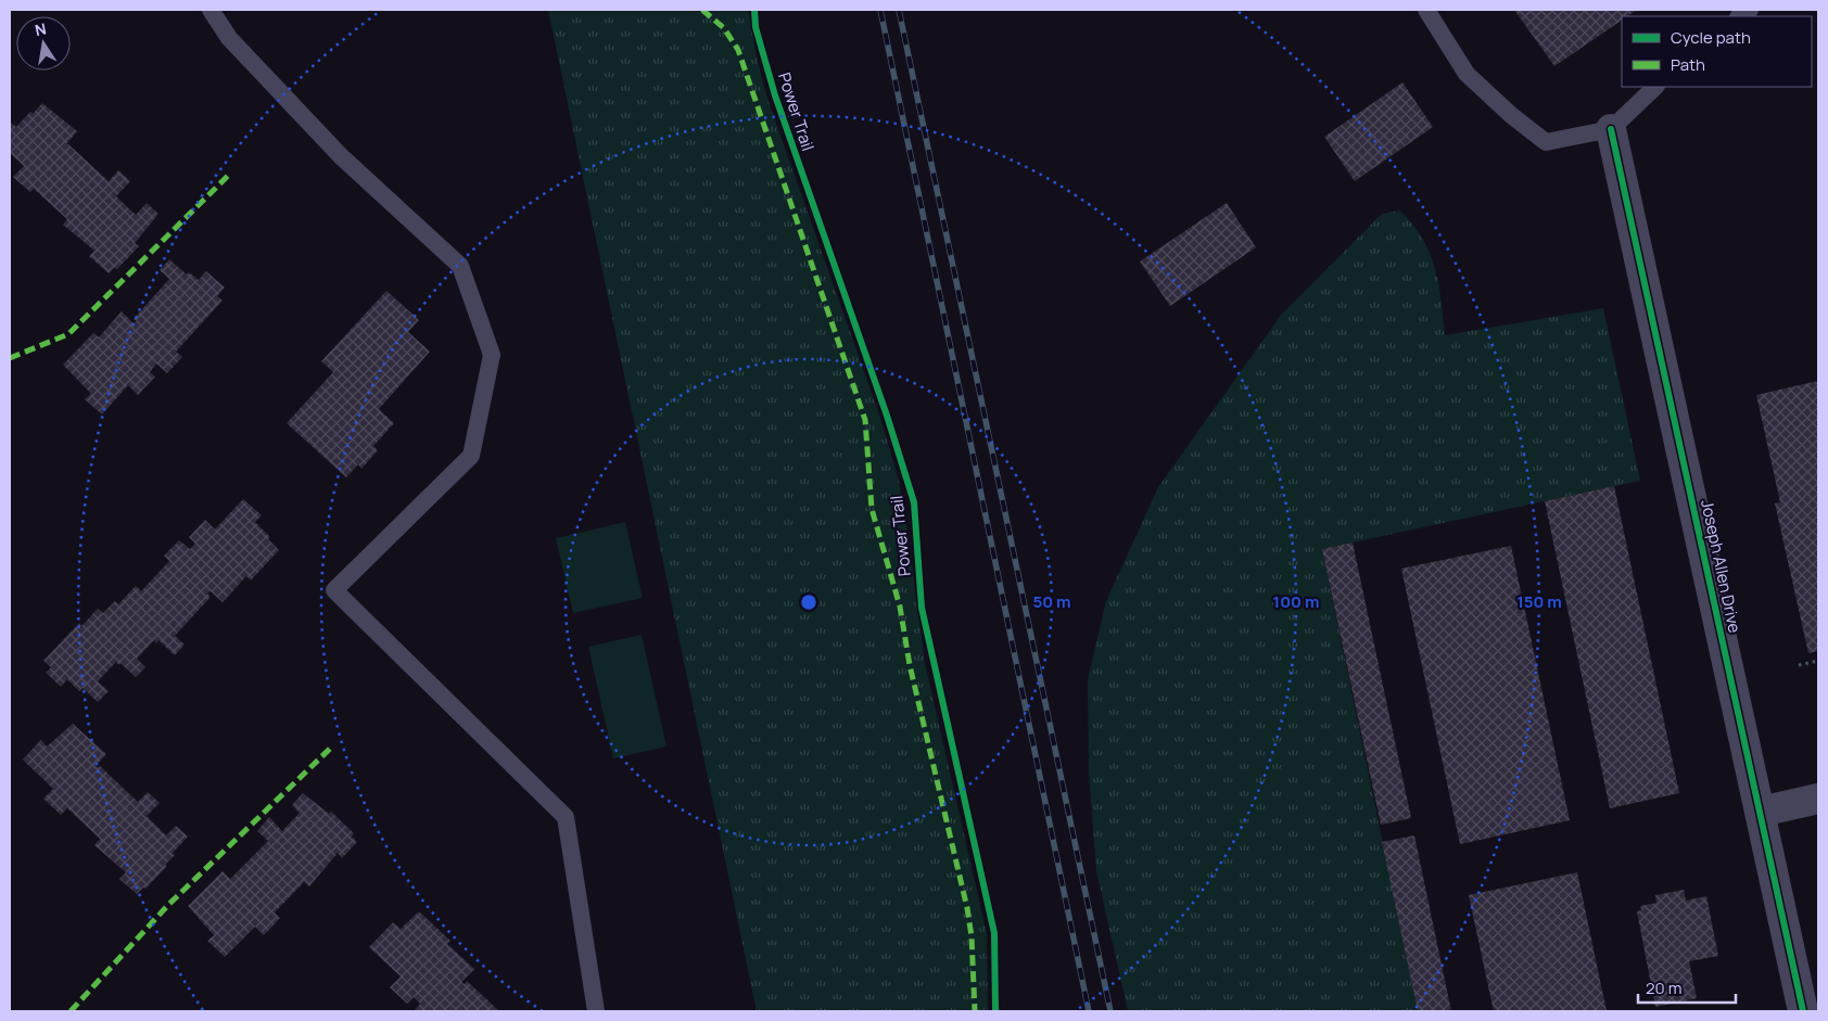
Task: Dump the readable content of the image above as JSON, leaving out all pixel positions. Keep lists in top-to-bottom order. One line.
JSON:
{"streets":{"street":["Joseph Allen Drive"],"cycle path":["Power Trail"]},"legend":["Cycle path","Path"],"scale_bar":"20 m","north":"top","rings":["50 m","100 m","150 m"]}
